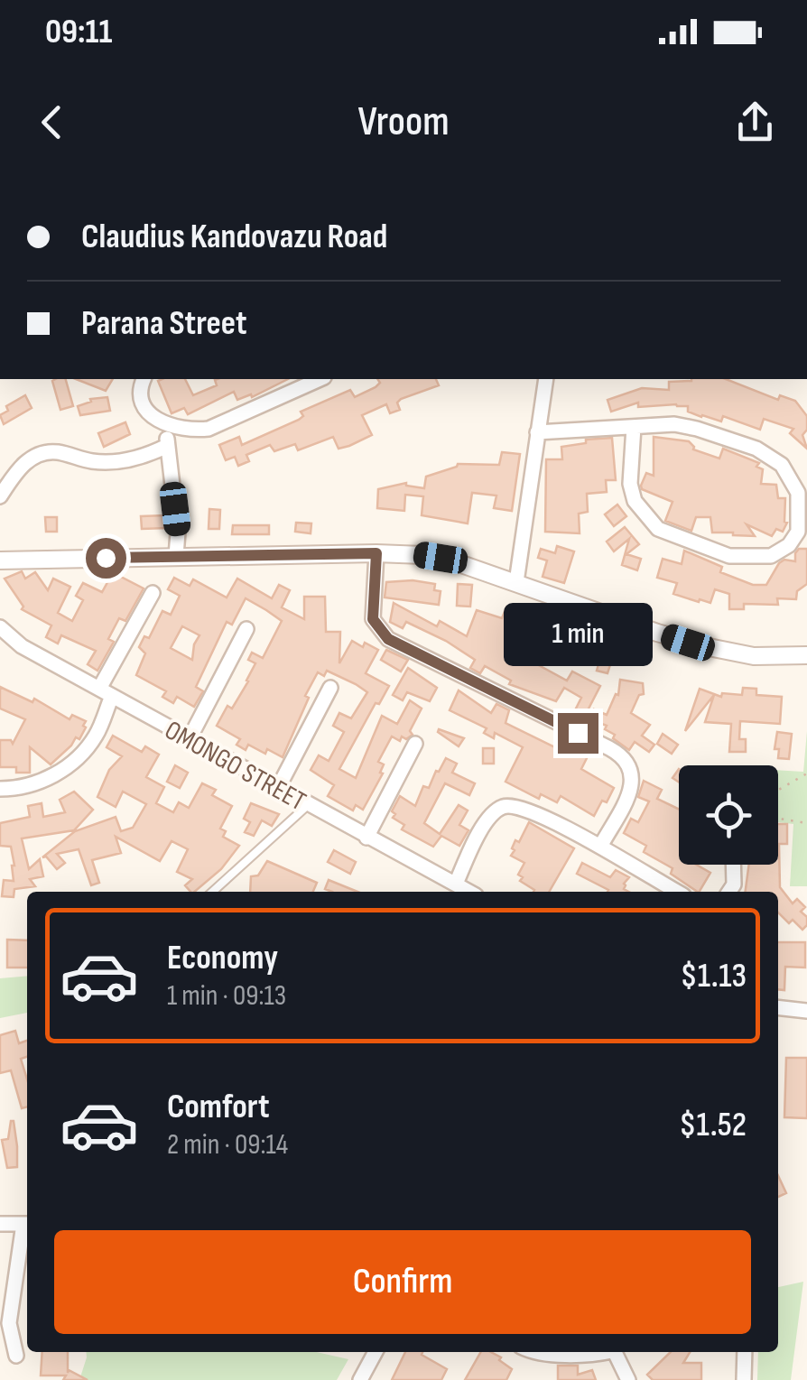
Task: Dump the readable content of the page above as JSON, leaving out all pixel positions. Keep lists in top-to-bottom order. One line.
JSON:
{"streets":{"street":["OMONGO STREET"]},"page":{"status":"09:11","header":"Vroom","banner":["Claudius Kandovazu Road","Parana Street"],"bubble":"1 min","list":[{"name":"Economy","note":"1 min · 09:13","value":"$1.13"},{"name":"Comfort","note":"2 min · 09:14","value":"$1.52"}],"buttons":"Confirm"}}
